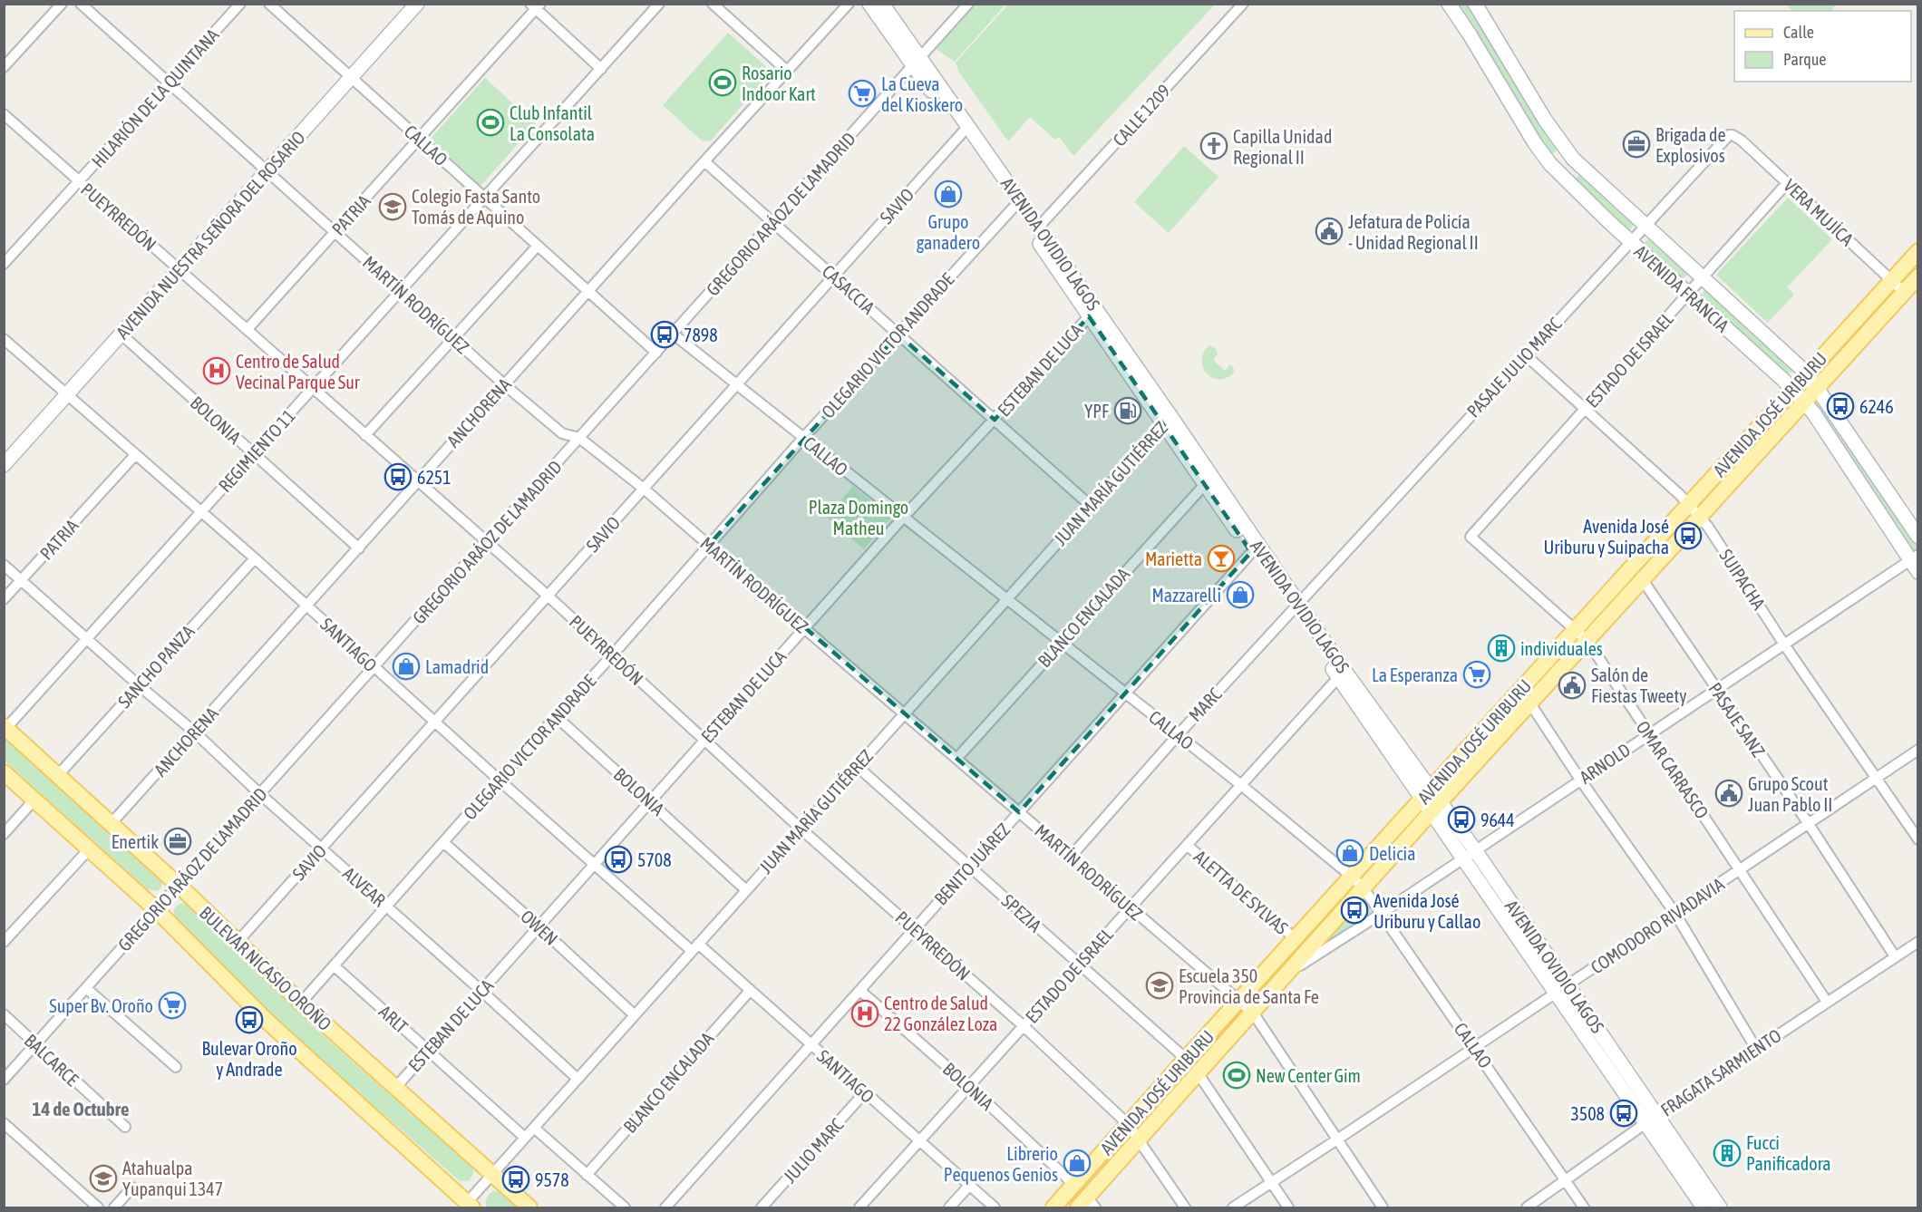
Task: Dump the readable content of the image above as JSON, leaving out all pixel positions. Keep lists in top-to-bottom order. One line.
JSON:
{"streets":{"main road":["AVENIDA NUESTRA SEÑORA DEL ROSARIO","AVENIDA OVIDIO LAGOS","AVENIDA FRANCIA","AVENIDA JOSÉ URIBURU","BULEVAR NICASIO OROÑO"],"street":["HILARIÓN DE LA QUINTANA","CALLE 1209","CALLAO","SAVIO","VERA MUJÍCA","GREGORIO ARÁOZ DE LAMADRID","PATRIA","PUEYRREDÓN","CASACCIA","MARTÍN RODRÍGUEZ","OLEGARIO VICTOR ANDRADE","ESTADO DE ISRAEL","PASAJE JULIO MARC","ESTEBAN DE LUCA","ANCHORENA","BOLONIA","REGIMIENTO 11","JUAN MARÍA GUTIÉRREZ","SUIPACHA","BLANCO ENCALADA","SANTIAGO","SANCHO PANZA","MARC","PASAJE SANZ","ARNOLD","OMAR CARRASCO","BENITO JUÁREZ","ALVEAR","ALETTA DE SYLVAS","SPEZIA","COMODORO RIVADAVIA","OWEN","ARLT","BALCARCE","FRAGATA SARMIENTO","JULIO MARC"]},"crossings":[["HILARIÓN DE LA QUINTANA","PUEYRREDÓN"],["HILARIÓN DE LA QUINTANA","MARTÍN RODRÍGUEZ"],["CALLE 1209","AVENIDA OVIDIO LAGOS"],["CALLAO","SAVIO"],["CALLAO","GREGORIO ARÁOZ DE LAMADRID"],["CALLAO","PATRIA"],["CALLAO","AVENIDA NUESTRA SEÑORA DEL ROSARIO"],["CALLAO","OLEGARIO VICTOR ANDRADE"],["CALLAO","ESTADO DE ISRAEL"],["CALLAO","ESTEBAN DE LUCA"],["CALLAO","ANCHORENA"],["CALLAO","AVENIDA JOSÉ URIBURU"],["CALLAO","REGIMIENTO 11"],["CALLAO","JUAN MARÍA GUTIÉRREZ"],["CALLAO","BLANCO ENCALADA"],["CALLAO","MARC"],["CALLAO","ARNOLD"],["CALLAO","BENITO JUÁREZ"],["CALLAO","COMODORO RIVADAVIA"],["CALLAO","FRAGATA SARMIENTO"],["SAVIO","PUEYRREDÓN"],["SAVIO","AVENIDA OVIDIO LAGOS"],["SAVIO","CASACCIA"],["SAVIO","MARTÍN RODRÍGUEZ"],["SAVIO","SANTIAGO"],["SAVIO","ALVEAR"],["SAVIO","BULEVAR NICASIO OROÑO"],["VERA MUJÍCA","ESTADO DE ISRAEL"],["VERA MUJÍCA","PASAJE JULIO MARC"],["VERA MUJÍCA","AVENIDA JOSÉ URIBURU"],["GREGORIO ARÁOZ DE LAMADRID","PUEYRREDÓN"],["GREGORIO ARÁOZ DE LAMADRID","AVENIDA OVIDIO LAGOS"],["GREGORIO ARÁOZ DE LAMADRID","CASACCIA"],["GREGORIO ARÁOZ DE LAMADRID","MARTÍN RODRÍGUEZ"],["GREGORIO ARÁOZ DE LAMADRID","SANTIAGO"],["GREGORIO ARÁOZ DE LAMADRID","ALVEAR"],["GREGORIO ARÁOZ DE LAMADRID","BULEVAR NICASIO OROÑO"],["GREGORIO ARÁOZ DE LAMADRID","BALCARCE"],["PATRIA","PUEYRREDÓN"],["PATRIA","MARTÍN RODRÍGUEZ"],["PATRIA","SANTIAGO"],["PATRIA","ALVEAR"],["PUEYRREDÓN","AVENIDA NUESTRA SEÑORA DEL ROSARIO"],["PUEYRREDÓN","OLEGARIO VICTOR ANDRADE"],["PUEYRREDÓN","ESTADO DE ISRAEL"],["PUEYRREDÓN","ESTEBAN DE LUCA"],["PUEYRREDÓN","ANCHORENA"],["PUEYRREDÓN","AVENIDA JOSÉ URIBURU"],["PUEYRREDÓN","REGIMIENTO 11"],["PUEYRREDÓN","JUAN MARÍA GUTIÉRREZ"],["PUEYRREDÓN","BENITO JUÁREZ"],["AVENIDA NUESTRA SEÑORA DEL ROSARIO","MARTÍN RODRÍGUEZ"],["AVENIDA NUESTRA SEÑORA DEL ROSARIO","BOLONIA"],["AVENIDA NUESTRA SEÑORA DEL ROSARIO","SANTIAGO"],["AVENIDA OVIDIO LAGOS","OLEGARIO VICTOR ANDRADE"],["AVENIDA OVIDIO LAGOS","ESTADO DE ISRAEL"],["AVENIDA OVIDIO LAGOS","PASAJE JULIO MARC"],["AVENIDA OVIDIO LAGOS","ESTEBAN DE LUCA"],["AVENIDA OVIDIO LAGOS","AVENIDA JOSÉ URIBURU"],["AVENIDA OVIDIO LAGOS","JUAN MARÍA GUTIÉRREZ"],["AVENIDA OVIDIO LAGOS","BLANCO ENCALADA"],["AVENIDA OVIDIO LAGOS","MARC"],["AVENIDA OVIDIO LAGOS","ARNOLD"],["AVENIDA OVIDIO LAGOS","BENITO JUÁREZ"],["AVENIDA OVIDIO LAGOS","COMODORO RIVADAVIA"],["AVENIDA OVIDIO LAGOS","FRAGATA SARMIENTO"],["AVENIDA FRANCIA","ESTADO DE ISRAEL"],["AVENIDA FRANCIA","PASAJE JULIO MARC"],["AVENIDA FRANCIA","AVENIDA JOSÉ URIBURU"],["AVENIDA FRANCIA","ARNOLD"],["CASACCIA","OLEGARIO VICTOR ANDRADE"],["CASACCIA","ESTEBAN DE LUCA"],["CASACCIA","ANCHORENA"],["CASACCIA","JUAN MARÍA GUTIÉRREZ"],["MARTÍN RODRÍGUEZ","OLEGARIO VICTOR ANDRADE"],["MARTÍN RODRÍGUEZ","ESTADO DE ISRAEL"],["MARTÍN RODRÍGUEZ","ESTEBAN DE LUCA"],["MARTÍN RODRÍGUEZ","ANCHORENA"],["MARTÍN RODRÍGUEZ","AVENIDA JOSÉ URIBURU"],["MARTÍN RODRÍGUEZ","REGIMIENTO 11"],["MARTÍN RODRÍGUEZ","JUAN MARÍA GUTIÉRREZ"],["MARTÍN RODRÍGUEZ","BLANCO ENCALADA"],["MARTÍN RODRÍGUEZ","MARC"],["MARTÍN RODRÍGUEZ","BENITO JUÁREZ"],["MARTÍN RODRÍGUEZ","COMODORO RIVADAVIA"],["OLEGARIO VICTOR ANDRADE","BOLONIA"],["OLEGARIO VICTOR ANDRADE","SANTIAGO"],["OLEGARIO VICTOR ANDRADE","ALVEAR"],["OLEGARIO VICTOR ANDRADE","OWEN"],["OLEGARIO VICTOR ANDRADE","BULEVAR NICASIO OROÑO"],["OLEGARIO VICTOR ANDRADE","ARLT"],["ESTADO DE ISRAEL","BOLONIA"],["ESTADO DE ISRAEL","SUIPACHA"],["ESTADO DE ISRAEL","SANTIAGO"],["ESTADO DE ISRAEL","OMAR CARRASCO"],["ESTADO DE ISRAEL","ALETTA DE SYLVAS"],["ESTADO DE ISRAEL","SPEZIA"],["PASAJE JULIO MARC","SUIPACHA"],["PASAJE JULIO MARC","MARC"],["ESTEBAN DE LUCA","BOLONIA"],["ESTEBAN DE LUCA","SANTIAGO"],["ESTEBAN DE LUCA","ALVEAR"],["ESTEBAN DE LUCA","OWEN"],["ESTEBAN DE LUCA","BULEVAR NICASIO OROÑO"],["ESTEBAN DE LUCA","ARLT"],["ANCHORENA","BOLONIA"],["ANCHORENA","SANTIAGO"],["ANCHORENA","ALVEAR"],["ANCHORENA","BULEVAR NICASIO OROÑO"],["AVENIDA JOSÉ URIBURU","BOLONIA"],["AVENIDA JOSÉ URIBURU","SUIPACHA"],["AVENIDA JOSÉ URIBURU","PASAJE SANZ"],["AVENIDA JOSÉ URIBURU","ARNOLD"],["AVENIDA JOSÉ URIBURU","OMAR CARRASCO"],["AVENIDA JOSÉ URIBURU","ALETTA DE SYLVAS"],["AVENIDA JOSÉ URIBURU","SPEZIA"],["BOLONIA","REGIMIENTO 11"],["BOLONIA","JUAN MARÍA GUTIÉRREZ"],["BOLONIA","BENITO JUÁREZ"],["REGIMIENTO 11","SANTIAGO"],["REGIMIENTO 11","ALVEAR"],["REGIMIENTO 11","BULEVAR NICASIO OROÑO"],["JUAN MARÍA GUTIÉRREZ","SANTIAGO"],["JUAN MARÍA GUTIÉRREZ","ALVEAR"],["JUAN MARÍA GUTIÉRREZ","SPEZIA"],["JUAN MARÍA GUTIÉRREZ","OWEN"],["JUAN MARÍA GUTIÉRREZ","BULEVAR NICASIO OROÑO"],["JUAN MARÍA GUTIÉRREZ","ARLT"],["SUIPACHA","ARNOLD"],["SUIPACHA","COMODORO RIVADAVIA"],["BLANCO ENCALADA","SANTIAGO"],["SANTIAGO","SANCHO PANZA"],["SANTIAGO","BENITO JUÁREZ"],["SANTIAGO","JULIO MARC"],["SANCHO PANZA","ALVEAR"],["SANCHO PANZA","BULEVAR NICASIO OROÑO"],["PASAJE SANZ","ARNOLD"],["PASAJE SANZ","COMODORO RIVADAVIA"],["PASAJE SANZ","FRAGATA SARMIENTO"],["ARNOLD","OMAR CARRASCO"],["OMAR CARRASCO","COMODORO RIVADAVIA"],["OMAR CARRASCO","FRAGATA SARMIENTO"],["BENITO JUÁREZ","SPEZIA"]],"districts":["14 de Octubre"],"parks":["Plaza Domingo Matheu"],"places":{"sports":["Rosario Indoor Kart","Club Infantil La Consolata","New Center Gim"],"supermarket":["La Cueva del Kioskero","La Esperanza","Super Bv. Oroño"],"office":["Brigada de Explosivos","Enertik"],"church":["Capilla Unidad Regional II"],"shop":["Grupo ganadero","Mazzarelli","Lamadrid","Delicia","Librerio Pequenos Genios"],"school or university":["Colegio Fasta Santo Tomás de Aquino","Escuela 350 Provincia de Santa Fe","Atahualpa Yupanqui 1347"],"public building":["Jefatura de Policía - Unidad Regional II","Salón de Fiestas Tweety","Grupo Scout Juan Pablo II"],"bus stop":["7898","6246","6251","Avenida José Uriburu y Suipacha","9644","5708","Avenida José Uriburu y Callao","Bulevar Oroño y Andrade","3508","9578"],"hospital":["Centro de Salud Vecinal Parque Sur","Centro de Salud 22 González Loza"],"fuel station":["YPF"],"bar":["Marietta"],"building":["individuales","Fucci Panificadora"]},"legend":["Calle","Parque"]}
